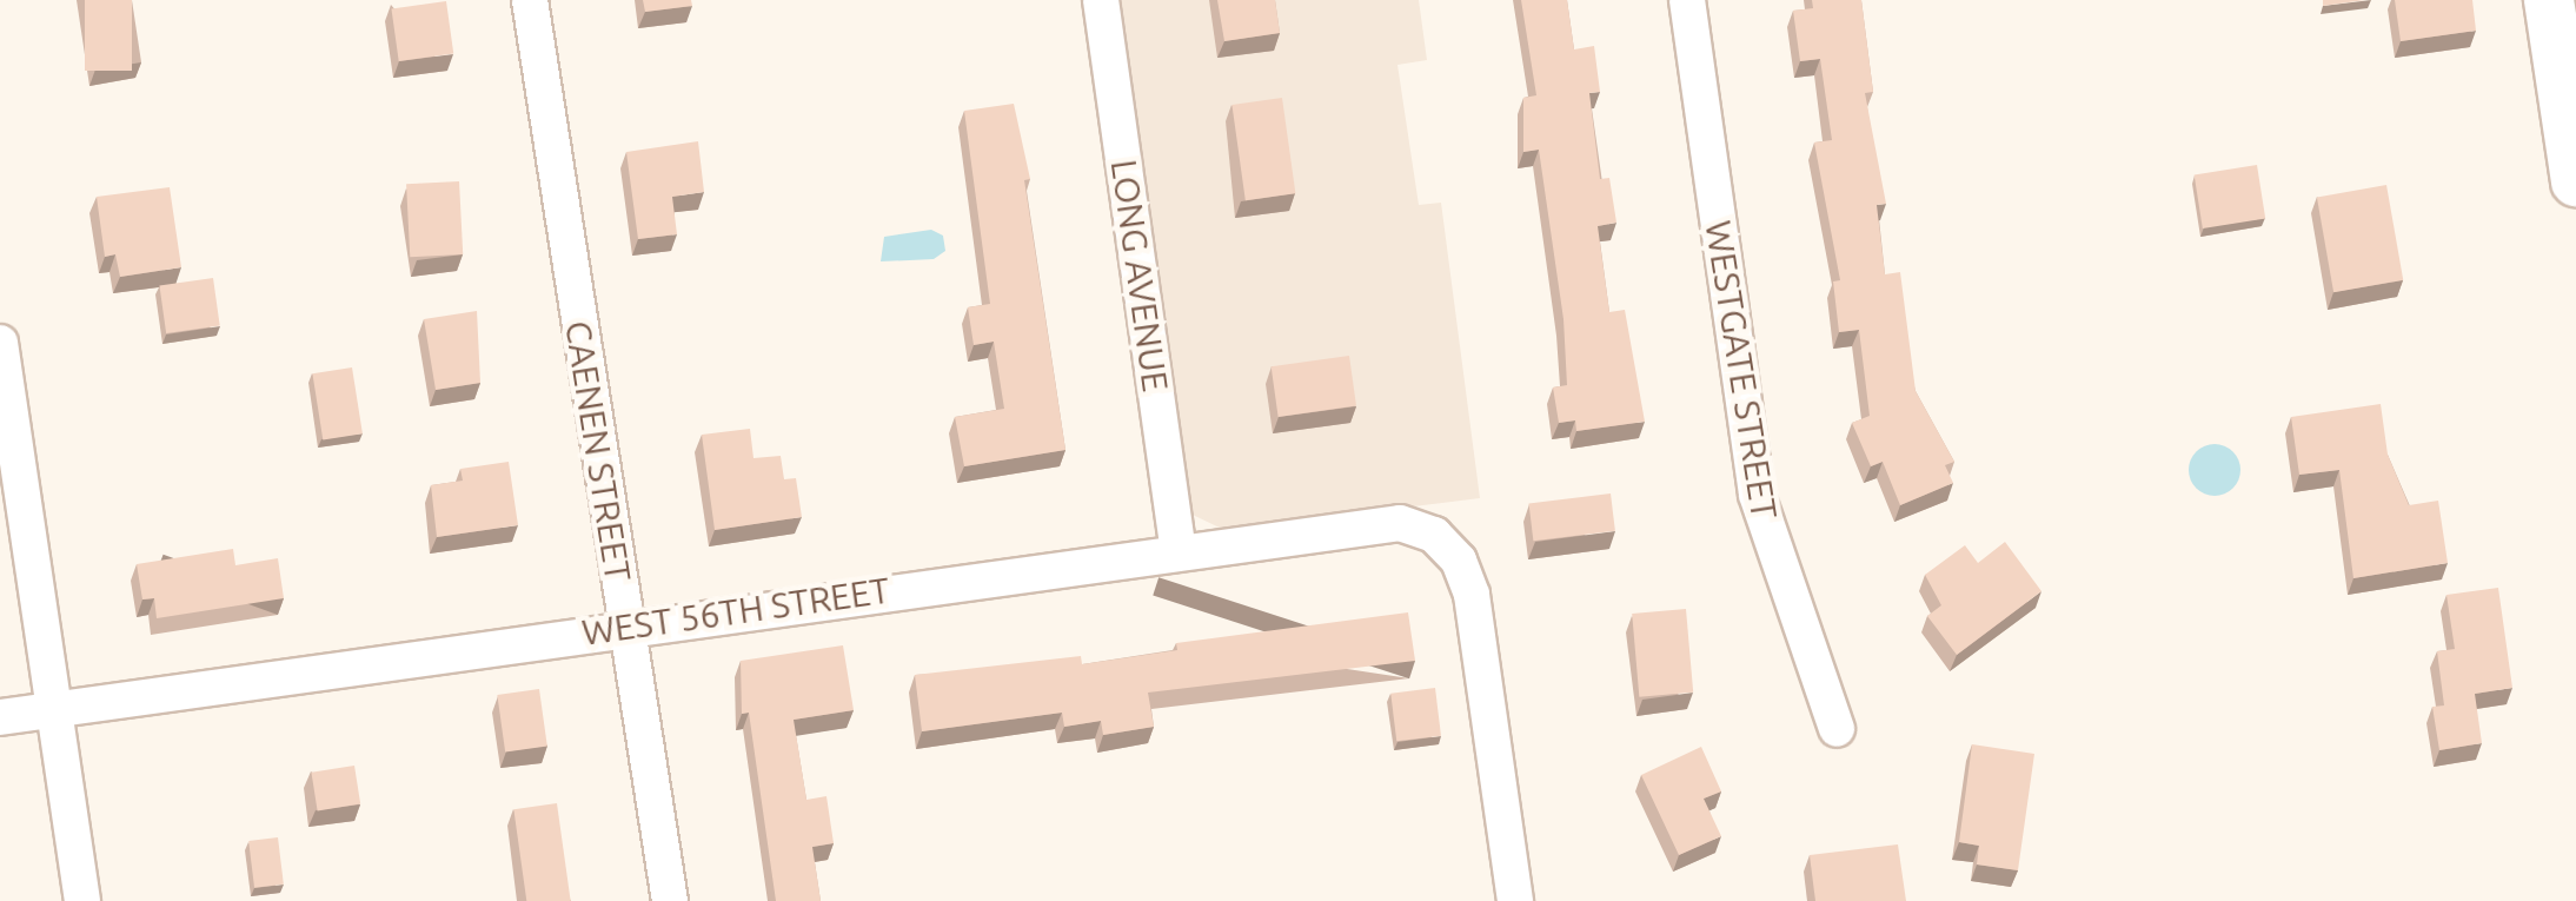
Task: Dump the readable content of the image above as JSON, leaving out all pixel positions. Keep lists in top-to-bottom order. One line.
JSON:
{"streets":{"street":["LONG AVENUE","WESTGATE STREET","CAENEN STREET","WEST 56TH STREET"]},"crossings":[["LONG AVENUE","WEST 56TH STREET"],["CAENEN STREET","WEST 56TH STREET"]]}
